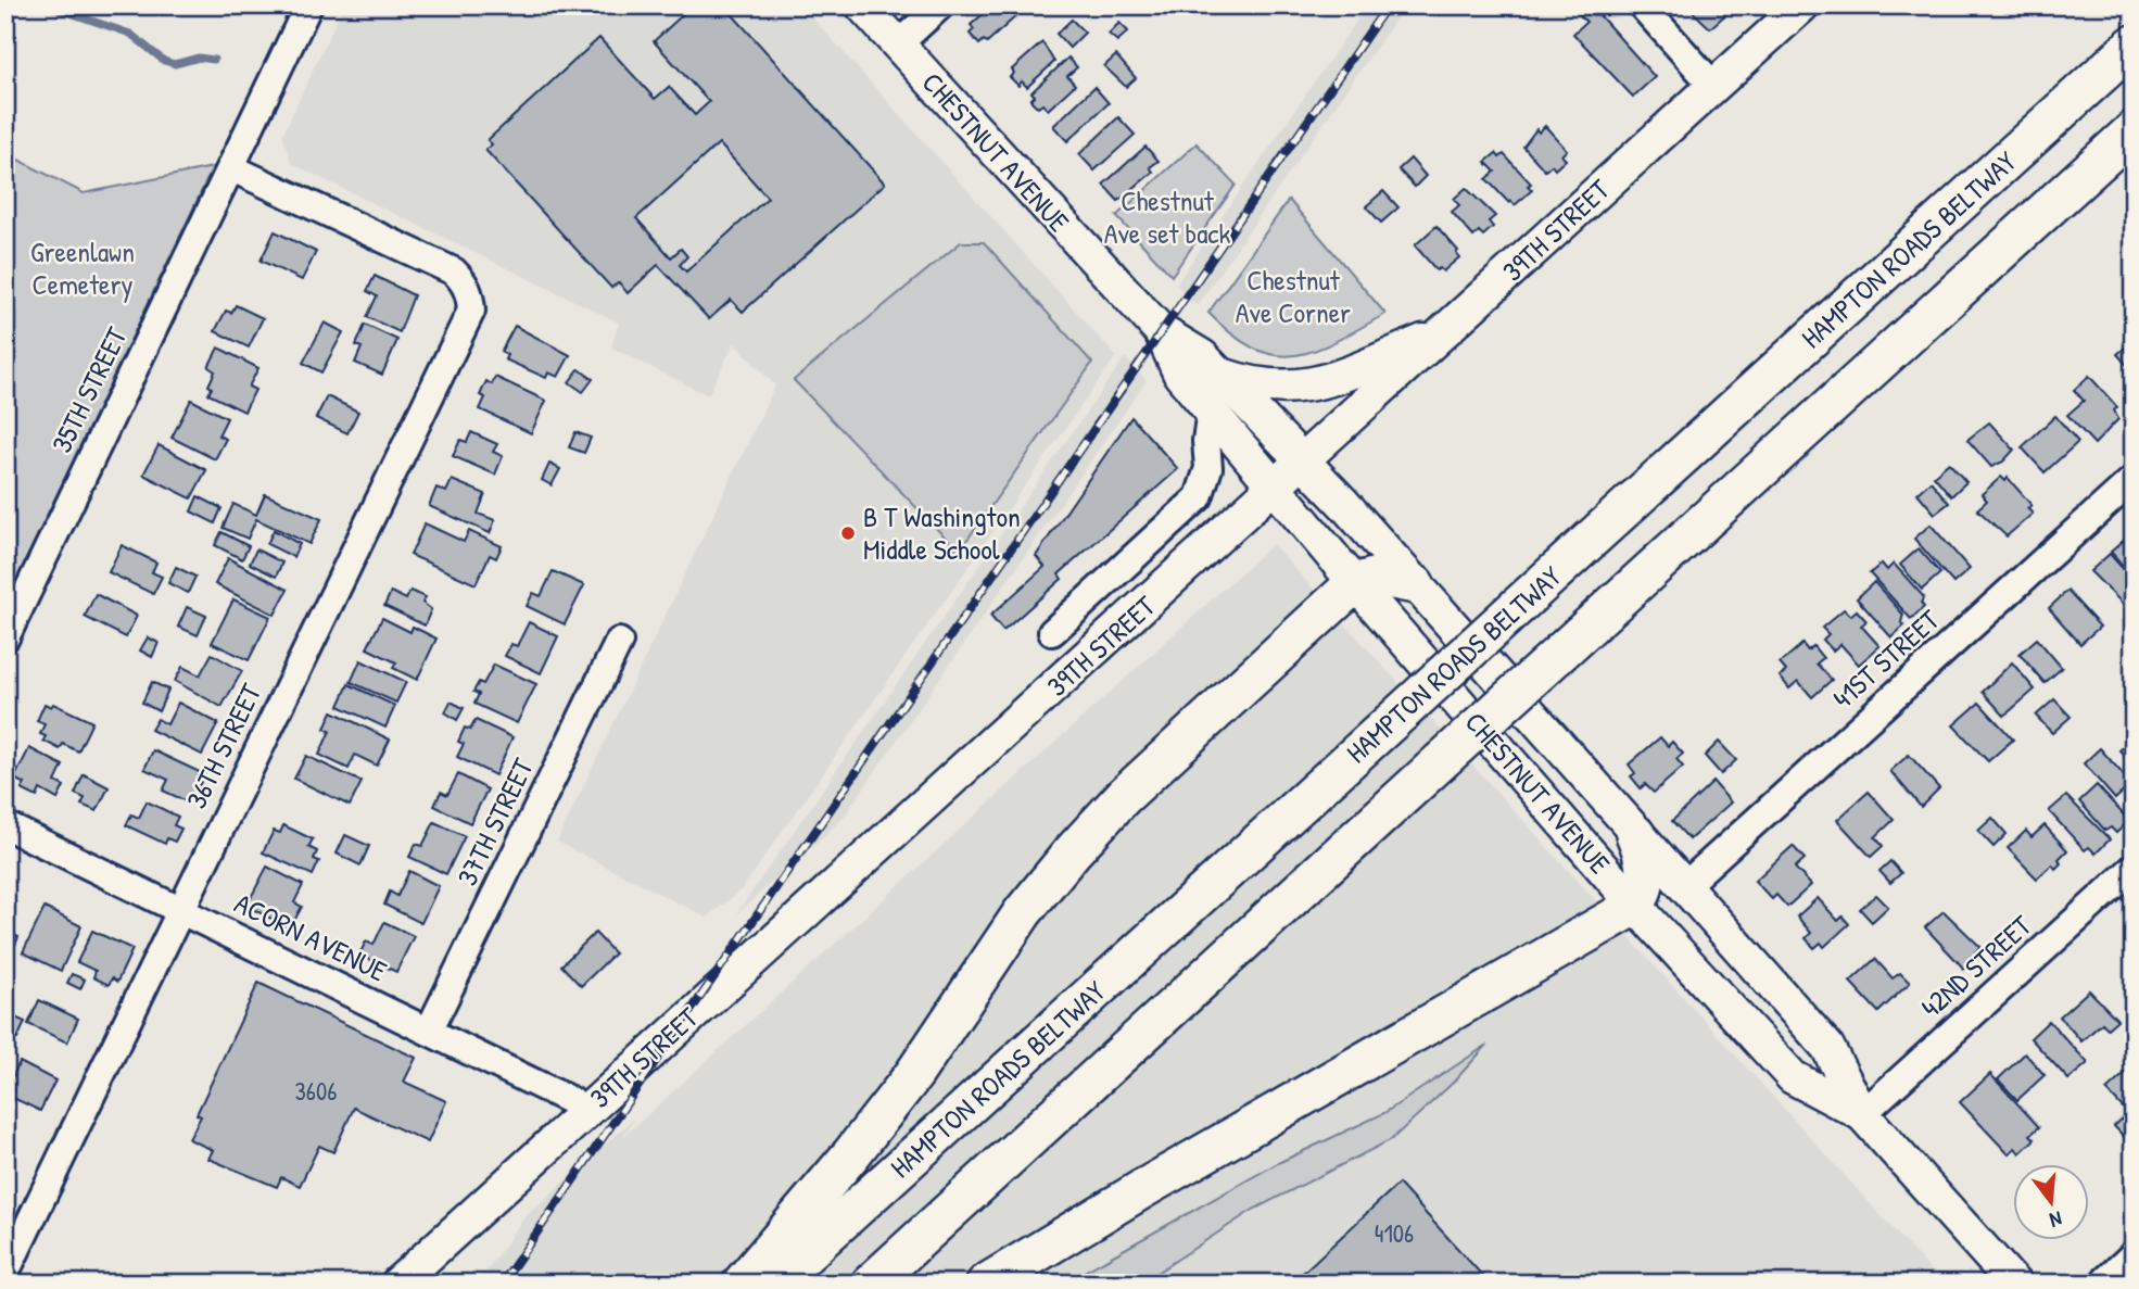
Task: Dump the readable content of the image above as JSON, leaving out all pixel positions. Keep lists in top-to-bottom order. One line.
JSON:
{"streets":{"highway":["HAMPTON ROADS BELTWAY"],"main road":["CHESTNUT AVENUE","39TH STREET"],"street":["35TH STREET","41ST STREET","36TH STREET","37TH STREET","ACORN AVENUE","42ND STREET"]},"crossings":[["CHESTNUT AVENUE","39TH STREET"],["CHESTNUT AVENUE","41ST STREET"],["CHESTNUT AVENUE","42ND STREET"],["39TH STREET","ACORN AVENUE"],["35TH STREET","36TH STREET"],["36TH STREET","ACORN AVENUE"],["37TH STREET","ACORN AVENUE"]],"parks":["Chestnut Ave set back","Greenlawn Cemetery","Chestnut Ave Corner"],"places":["B T Washington Middle School"],"house_numbers":["3606","4106"],"north":"bottom"}
